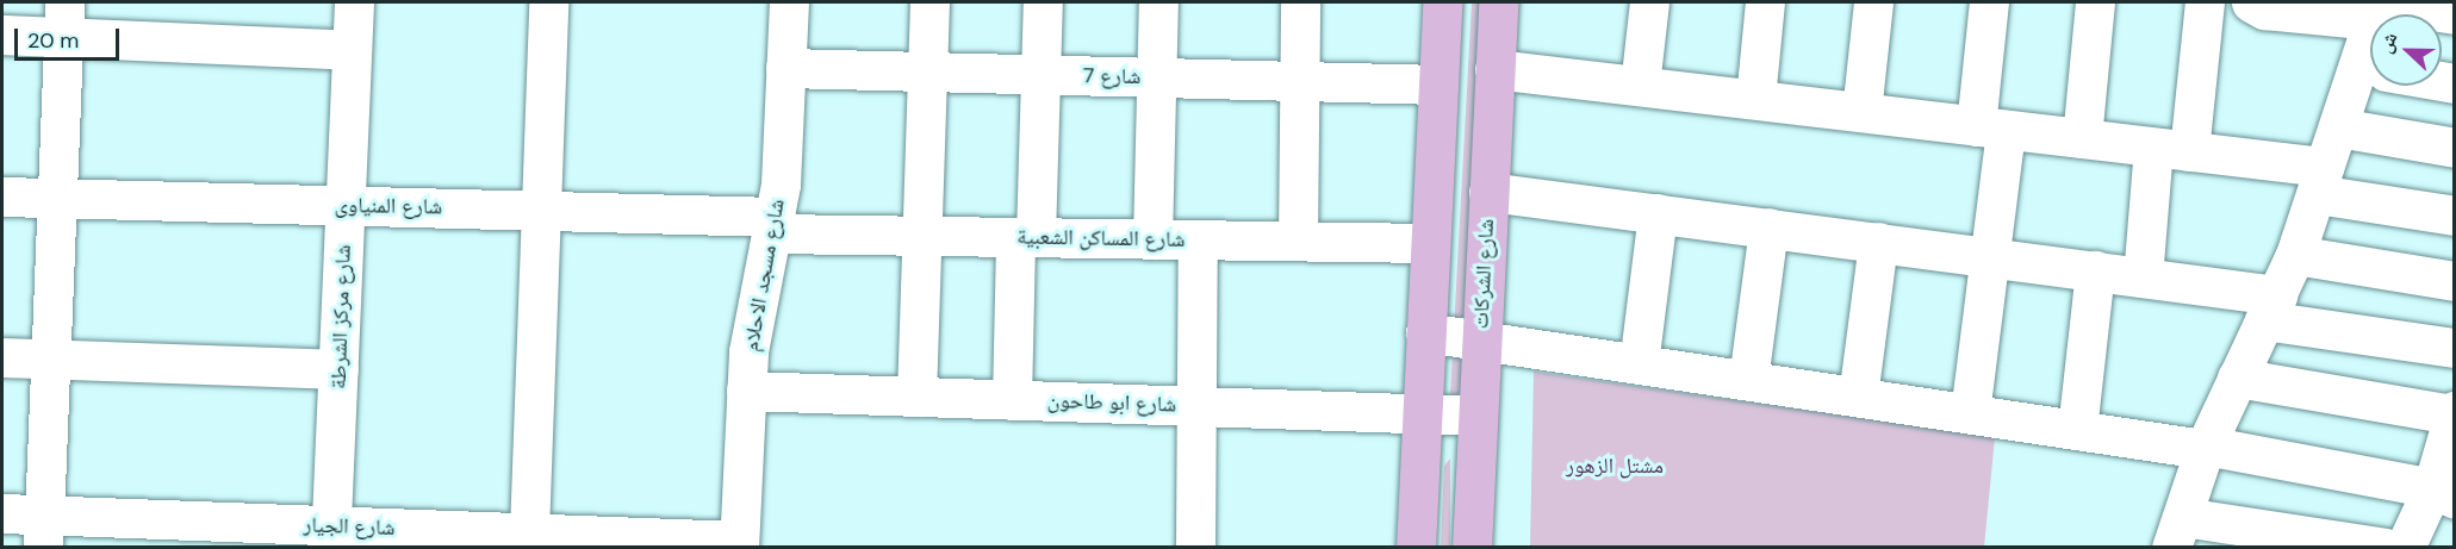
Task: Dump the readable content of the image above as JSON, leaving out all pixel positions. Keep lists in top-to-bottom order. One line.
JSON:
{"streets":{"main road":["شارع الشركات"],"street":["شارع 7","شارع المنياوى","شارع المساكن الشعبية","شارع مسجد الاحلام","شارع مركز الشرطة","شارع ابو طاحون","شارع الجيار"]},"crossings":[["شارع 7","شارع مسجد الاحلام"],["شارع المنياوى","شارع المساكن الشعبية"],["شارع المنياوى","شارع مسجد الاحلام"],["شارع المنياوى","شارع مركز الشرطة"],["شارع المساكن الشعبية","شارع مسجد الاحلام"],["شارع الشركات","شارع ابو طاحون"],["شارع مسجد الاحلام","شارع ابو طاحون"],["شارع مسجد الاحلام","شارع الجيار"],["شارع مركز الشرطة","شارع الجيار"]],"parks":["مشتل الزهور"],"scale_bar":"20 m","north":"left"}
